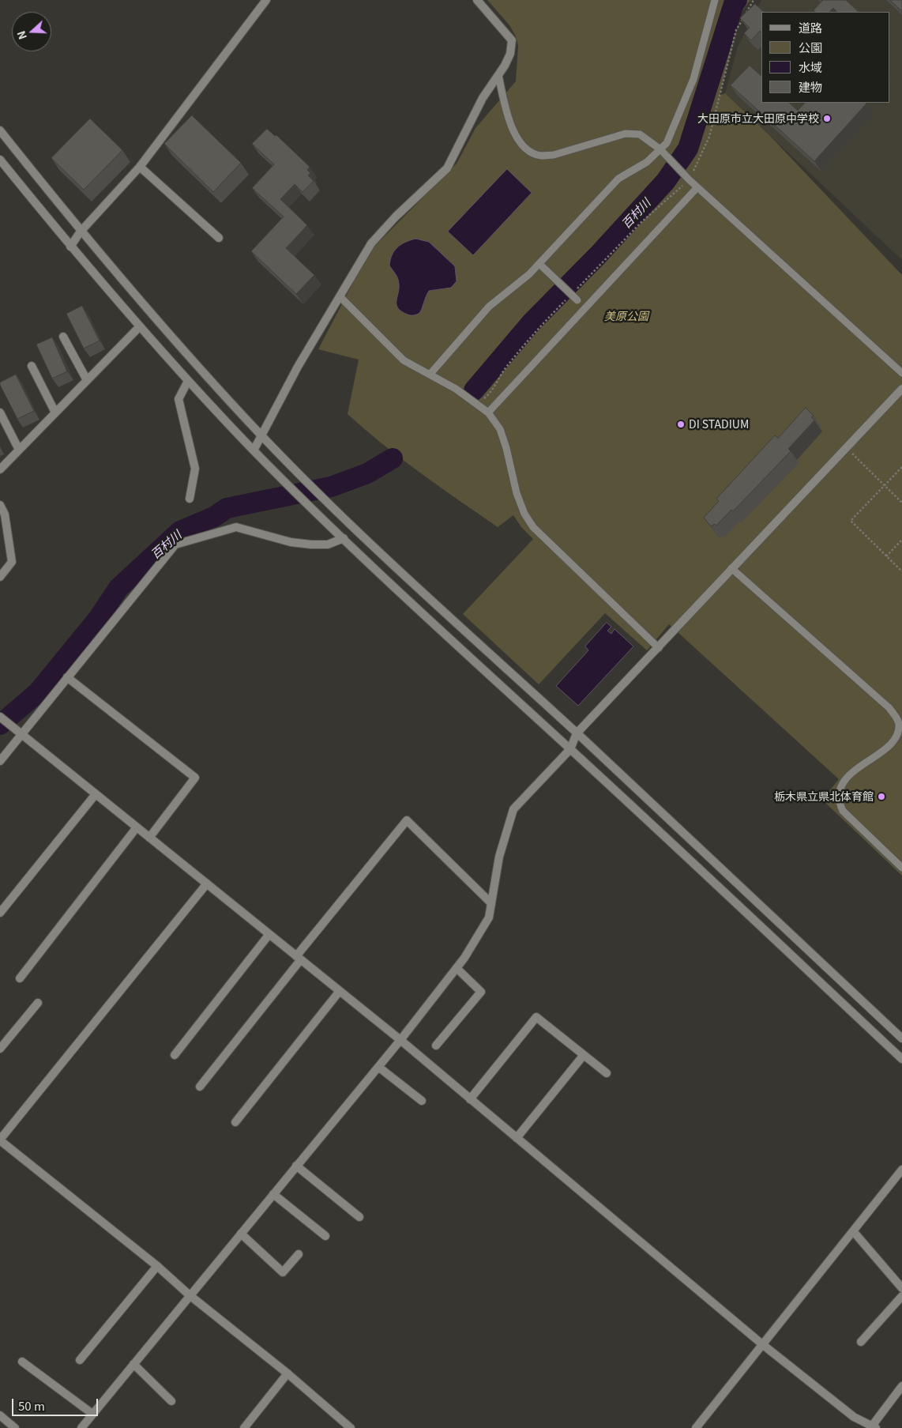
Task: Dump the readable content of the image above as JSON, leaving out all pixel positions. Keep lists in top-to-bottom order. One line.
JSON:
{"water":["百村川"],"parks":["美原公園"],"places":["大田原市立大田原中学校","DI STADIUM","栃木県立県北体育館"],"legend":["道路","公園","水域","建物"],"scale_bar":"50 m","north":"left"}
